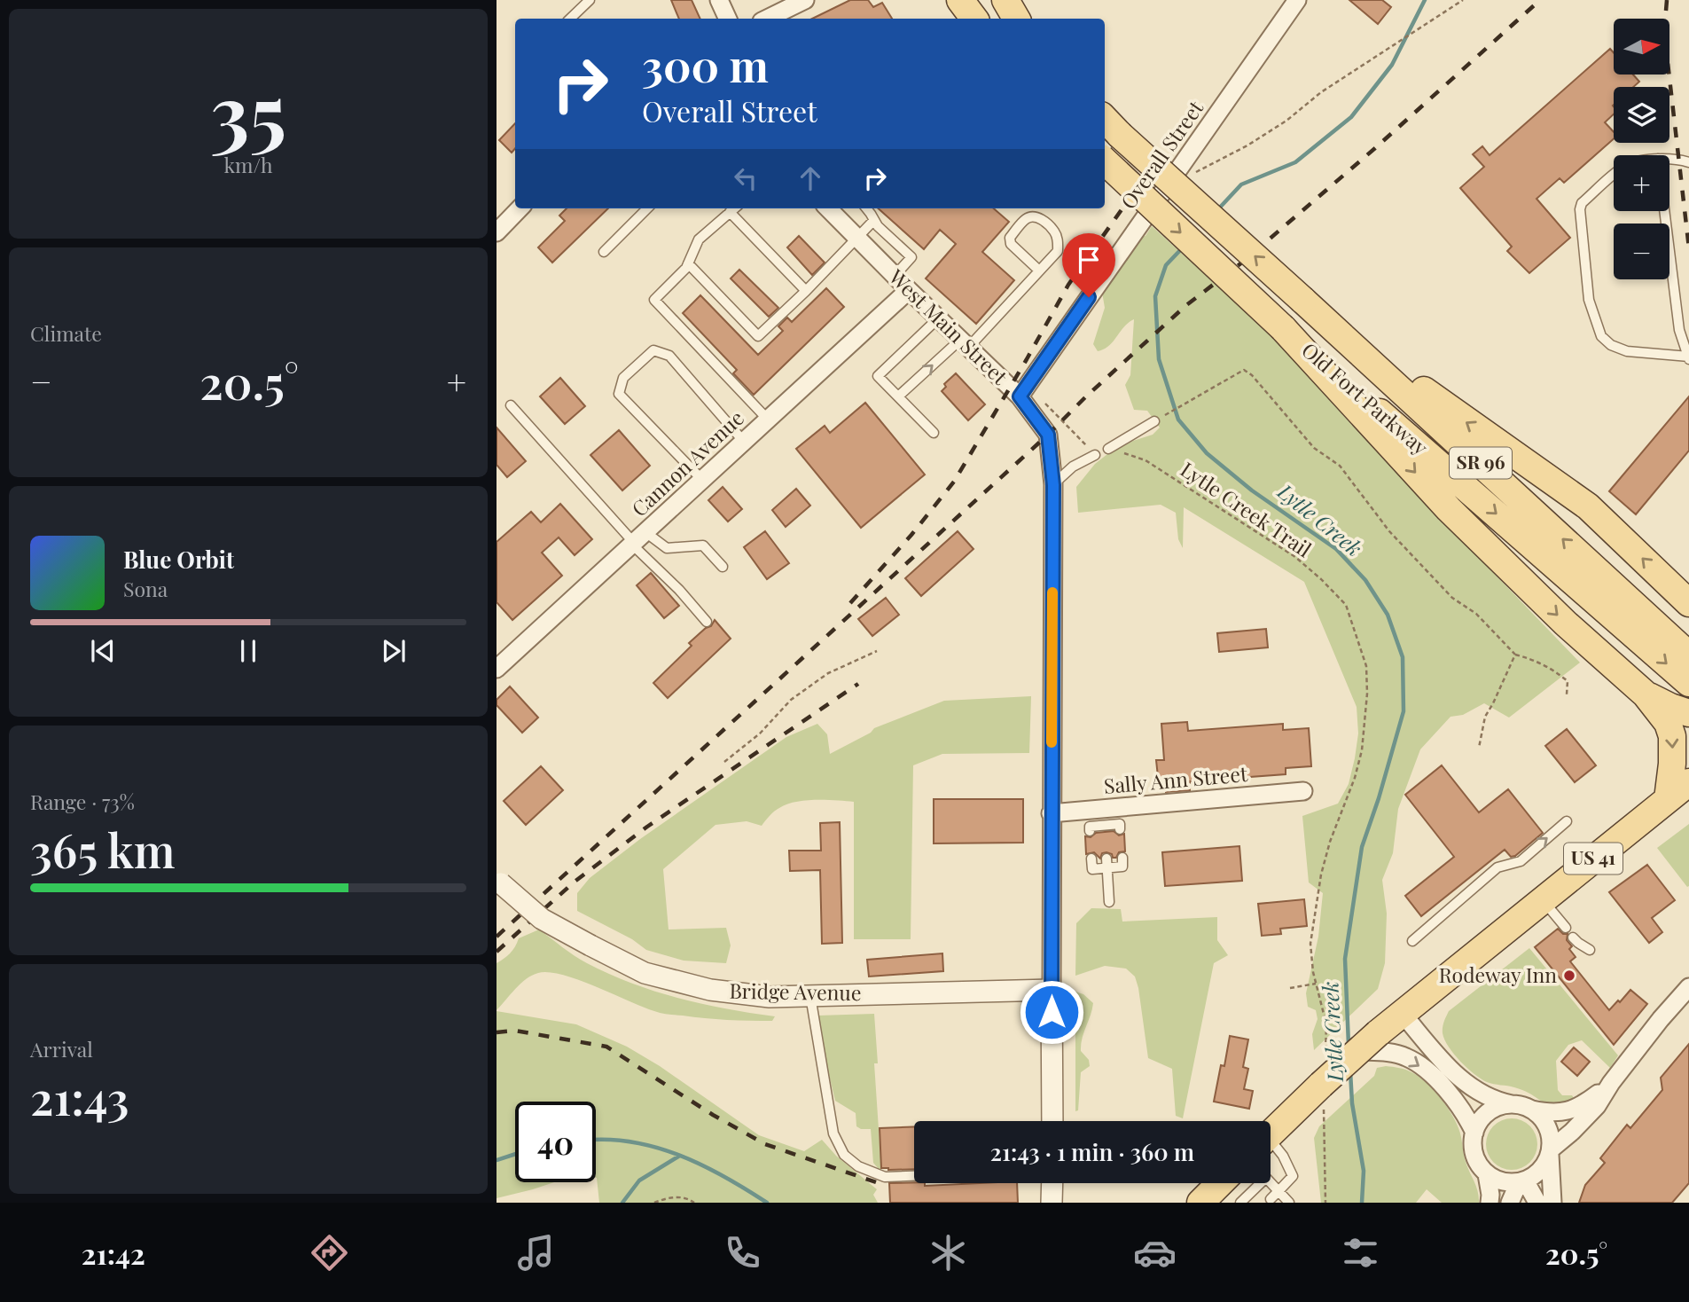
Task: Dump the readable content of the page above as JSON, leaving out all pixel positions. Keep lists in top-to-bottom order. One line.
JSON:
{"streets":{"main road":["Old Fort Parkway","SR 96","US 41"],"street":["Overall Street","West Main Street","Cannon Avenue","Sally Ann Street","Bridge Avenue"],"path":["Lytle Creek Trail"]},"crossings":[["Overall Street","West Main Street"],["West Main Street","Cannon Avenue"],["West Main Street","Sally Ann Street"],["West Main Street","Bridge Avenue"],["Old Fort Parkway","SR 96"]],"water":["Lytle Creek"],"places":["Rodeway Inn"],"north":"right","page":{"tile":[["35","km/h"],"Climate",["Range · 73%","365 km"],["Arrival","21:43"]],"map_buttons":["+","−"],"turn":["300 m","Overall Street"],"heat":["−","20.5°","+"],"song":["Blue Orbit","Sona"],"limit":"40","trip":"21:43 · 1 min · 360 m","tabs":["21:42","20.5°"]}}
